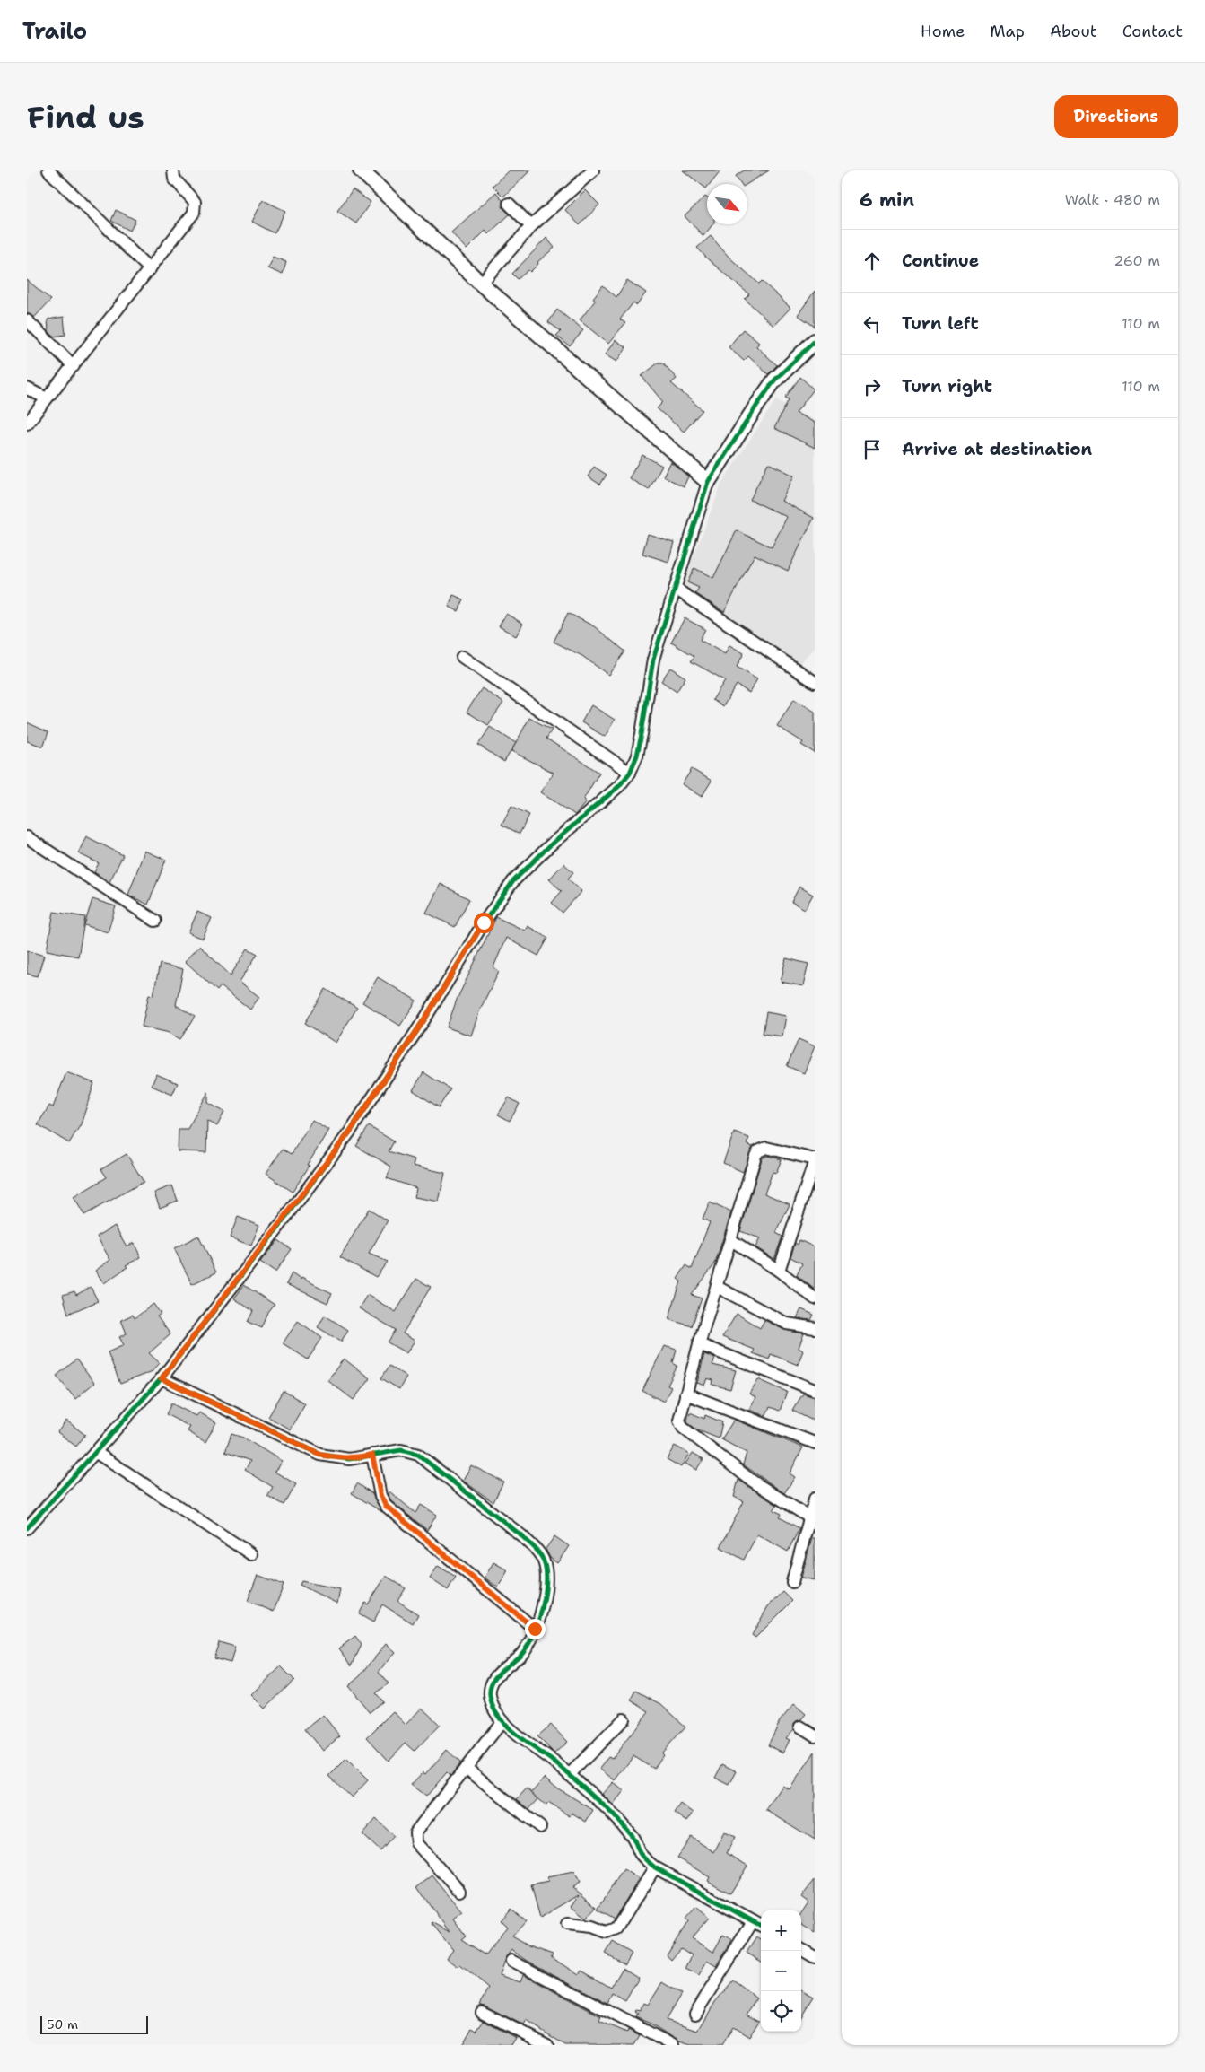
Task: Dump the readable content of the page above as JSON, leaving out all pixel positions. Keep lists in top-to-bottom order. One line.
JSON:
{"scale_bar":"50 m","north":"bottom right","page":{"header":"Trailo","nav":["Home","Map","About","Contact"],"buttons":"Directions","title":"Find us","heading":["6 min","Walk · 480 m"],"list":[["Continue","260 m"],["Turn left","110 m"],["Turn right","110 m"],"Arrive at destination"],"map_buttons":["+","−"],"scale":"50 m"}}
